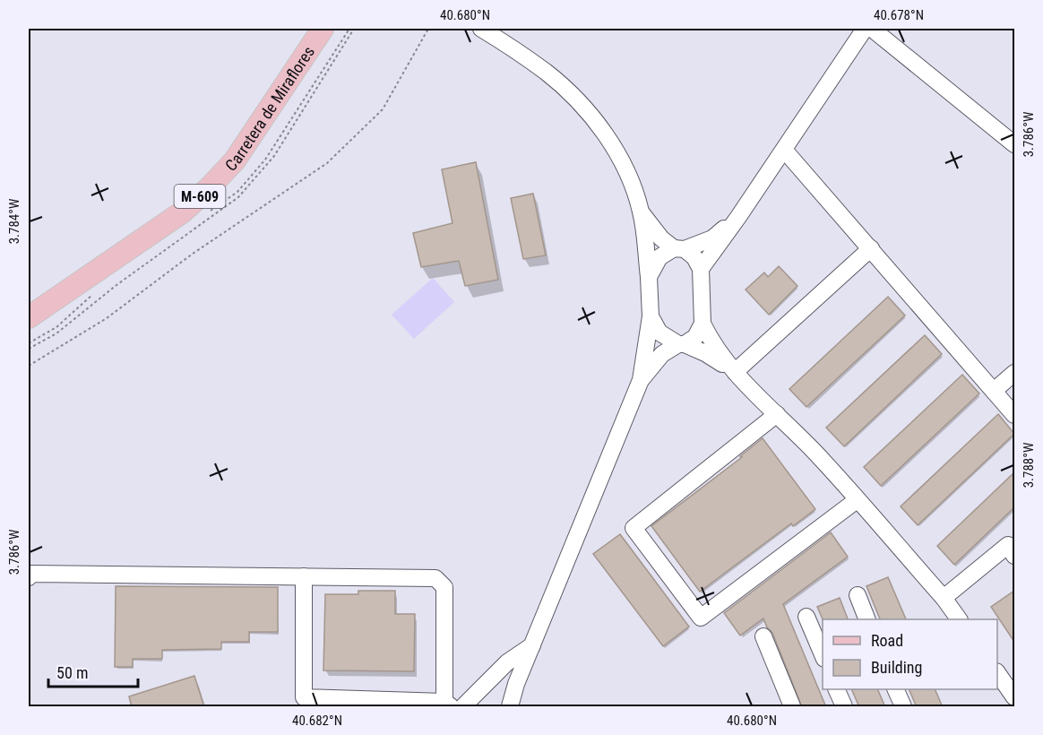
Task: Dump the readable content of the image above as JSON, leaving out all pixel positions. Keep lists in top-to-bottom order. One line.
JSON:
{"streets":{"main road":["Carretera de Miraflores","M-609"]},"legend":["Road","Building"],"scale_bar":"50 m","coordinates":["40.680°N","40.678°N","3.786°W","3.784°W","3.788°W","40.682°N"]}
